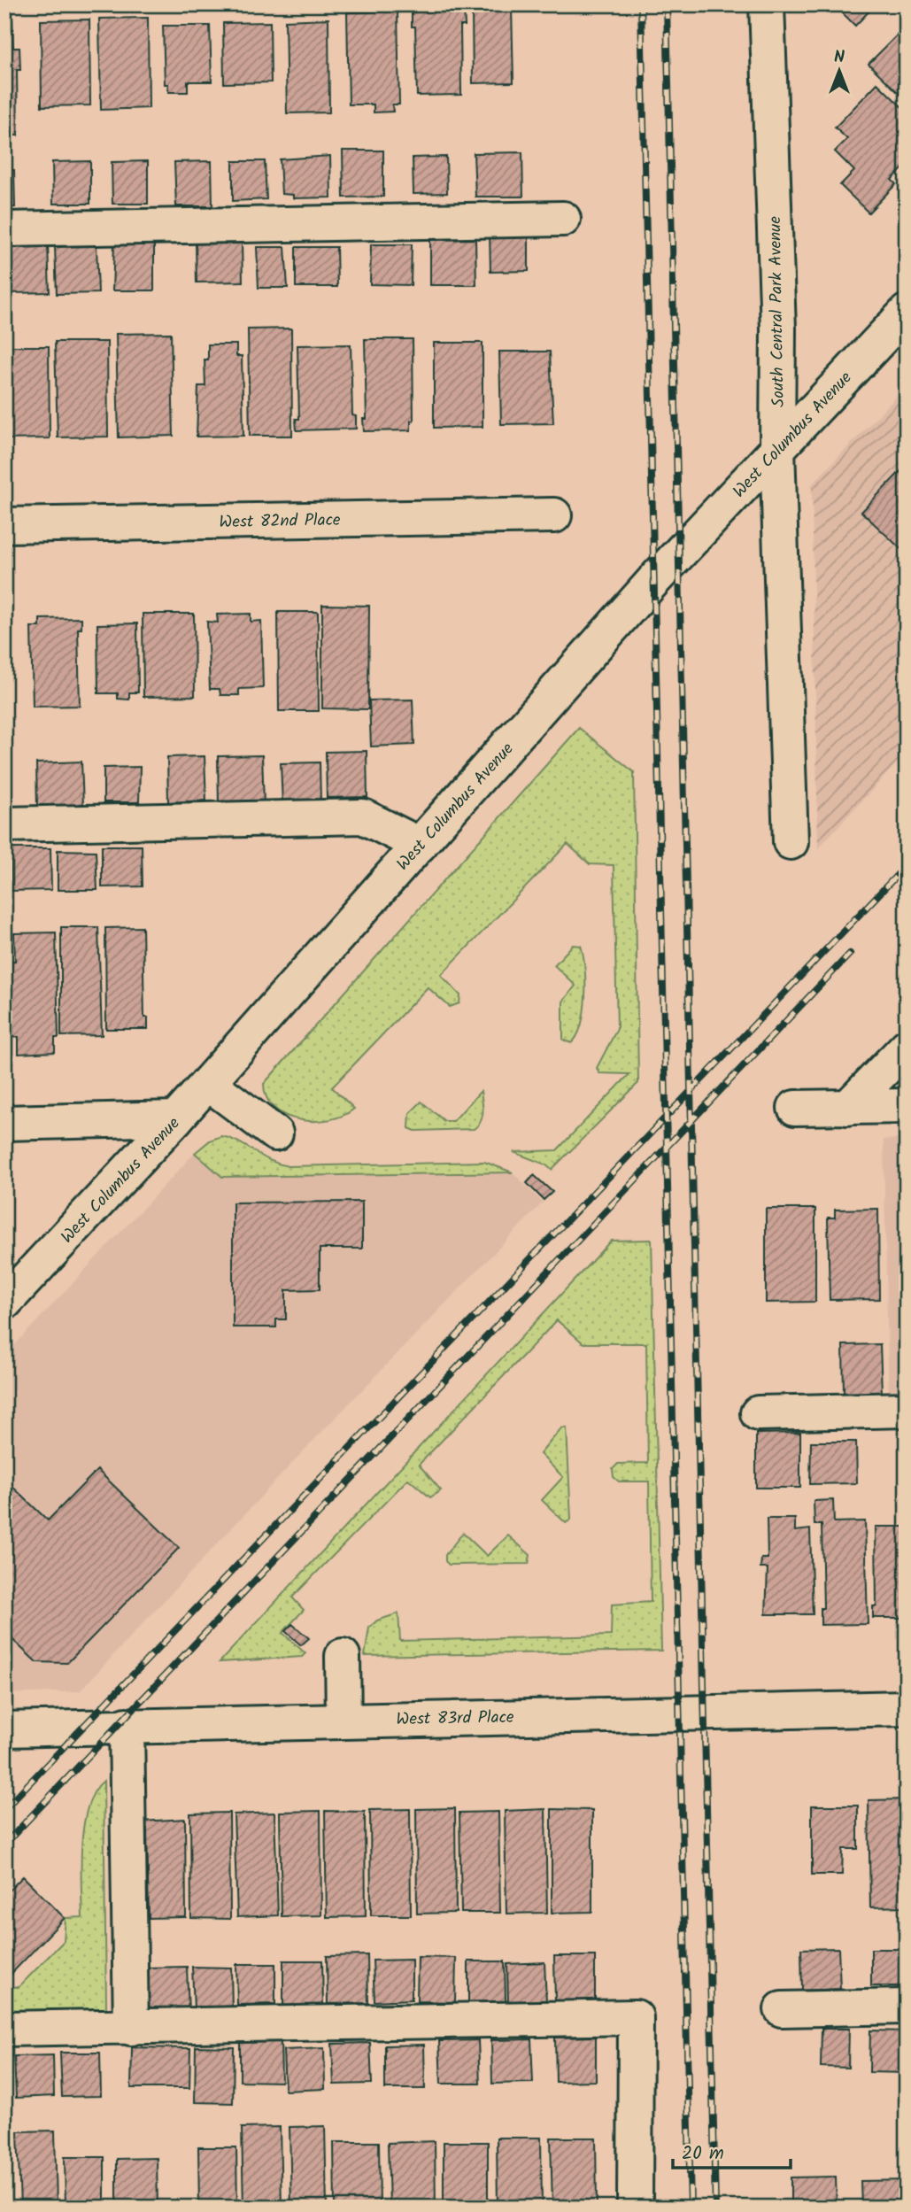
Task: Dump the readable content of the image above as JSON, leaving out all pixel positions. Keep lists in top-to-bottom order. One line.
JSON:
{"streets":{"street":["South Central Park Avenue","West Columbus Avenue","West 82nd Place","West 83rd Place"]},"crossings":[["South Central Park Avenue","West Columbus Avenue"]],"scale_bar":"20 m","north":"top"}
